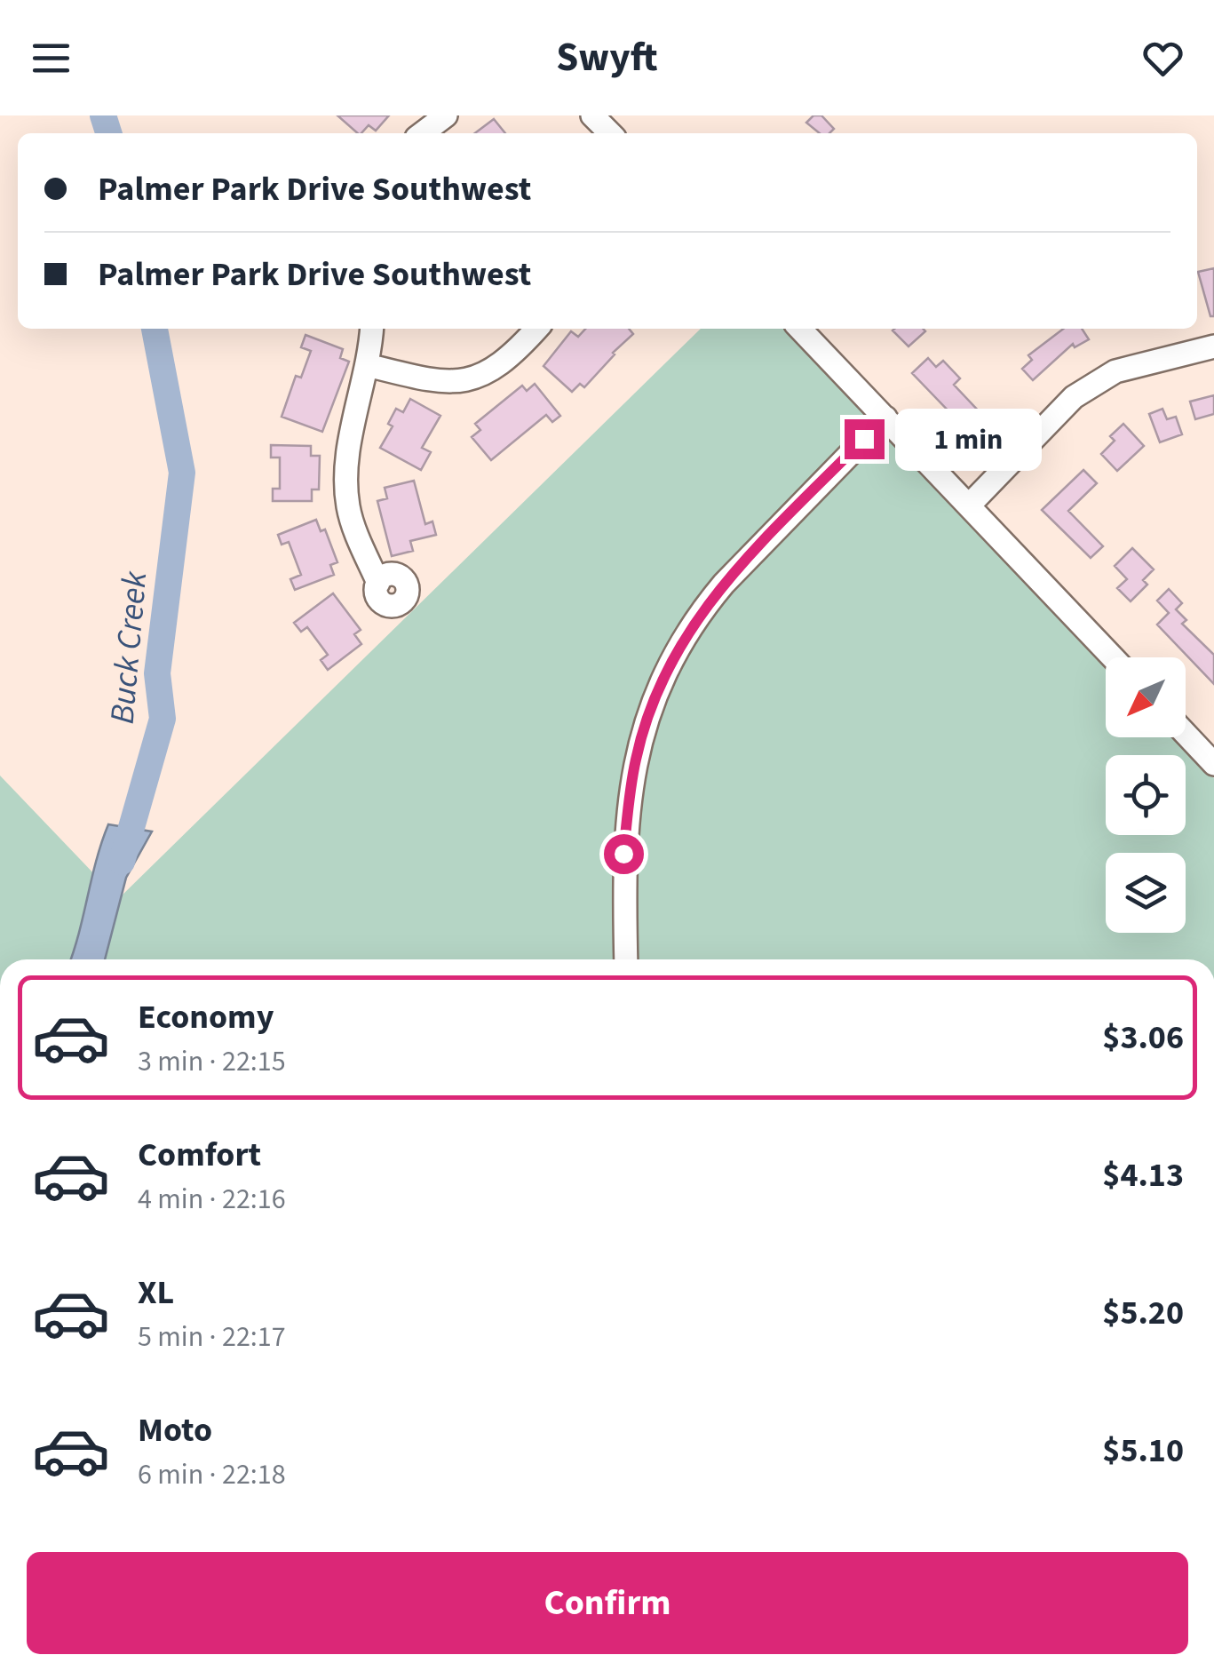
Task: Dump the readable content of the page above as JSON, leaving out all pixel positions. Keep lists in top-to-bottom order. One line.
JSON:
{"water":["Buck Creek"],"north":"bottom left","page":{"header":"Swyft","banner":["Palmer Park Drive Southwest","Palmer Park Drive Southwest"],"bubble":"1 min","list":[{"name":"Economy","note":"3 min · 22:15","value":"$3.06"},{"name":"Comfort","note":"4 min · 22:16","value":"$4.13"},{"name":"XL","note":"5 min · 22:17","value":"$5.20"},{"name":"Moto","note":"6 min · 22:18","value":"$5.10"}],"buttons":"Confirm"}}
